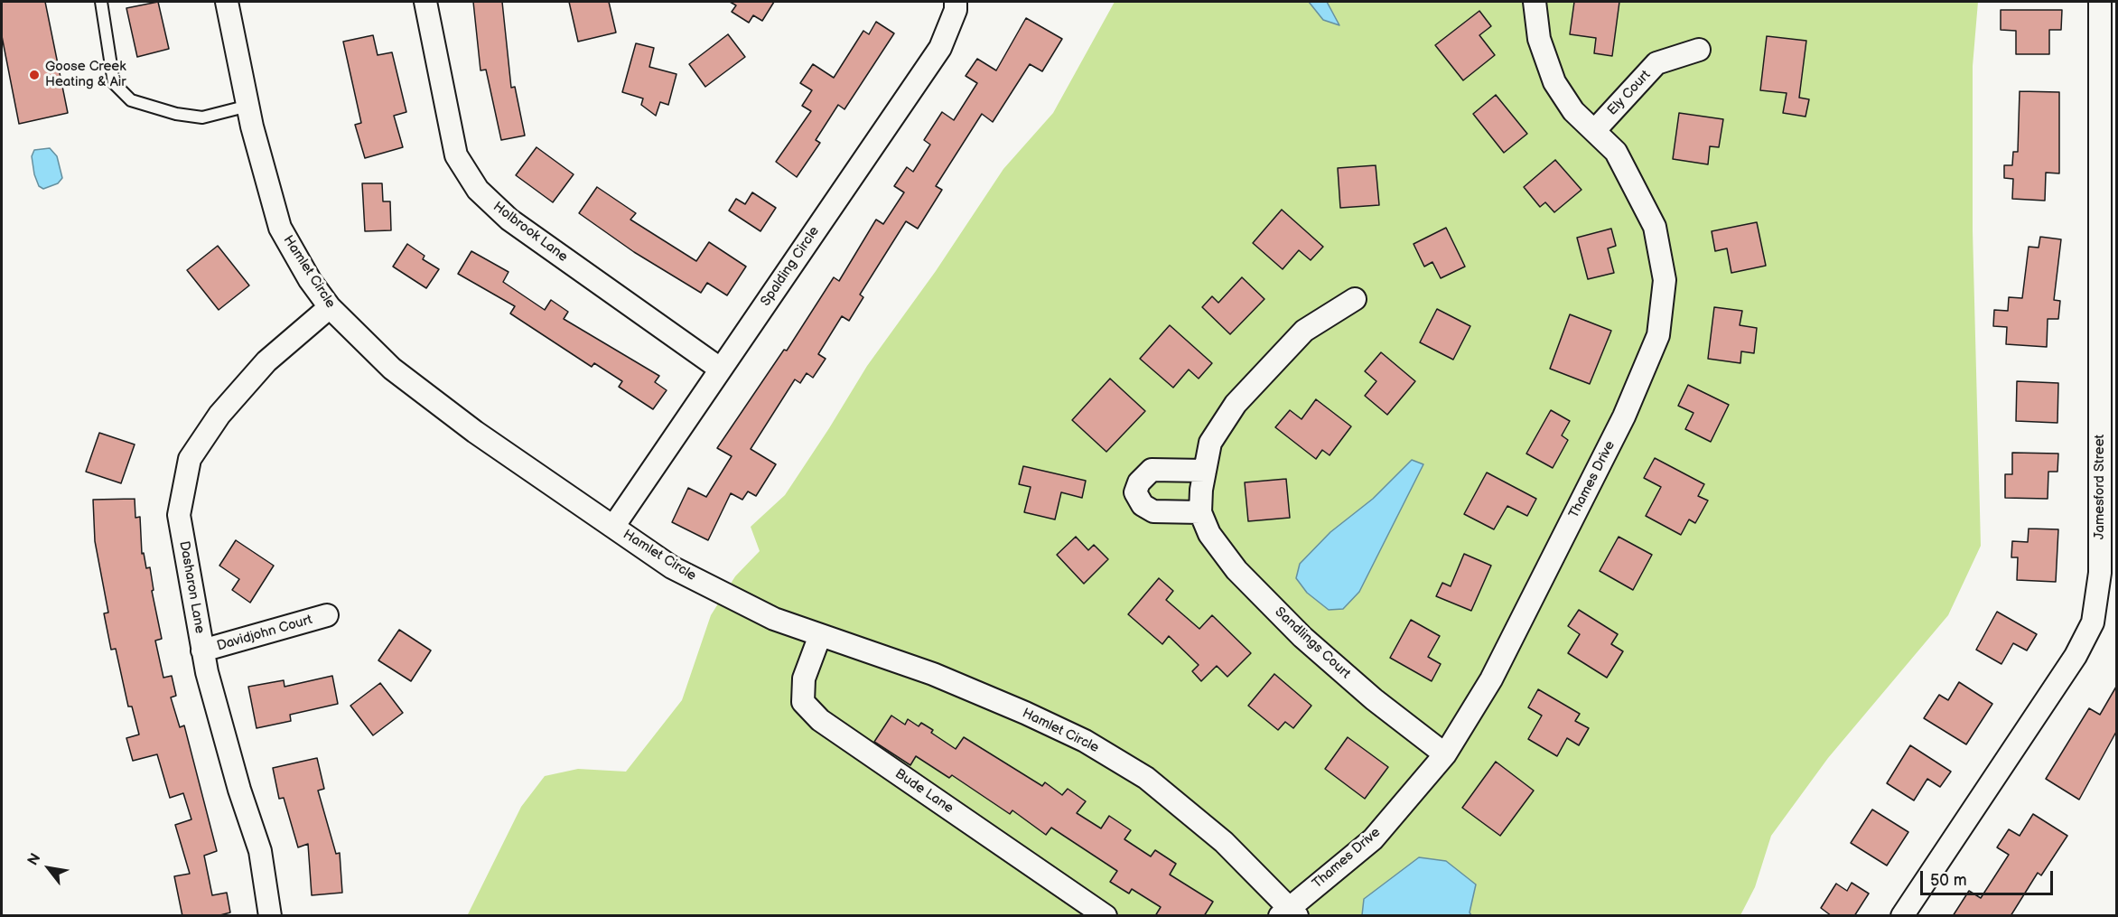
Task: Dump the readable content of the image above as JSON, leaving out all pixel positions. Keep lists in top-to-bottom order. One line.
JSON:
{"streets":{"street":["Ely Court","Holbrook Lane","Spalding Circle","Hamlet Circle","Thames Drive","Jamesford Street","Dasharon Lane","Davidjohn Court","Sandlings Court","Bude Lane"]},"crossings":[["Ely Court","Thames Drive"],["Holbrook Lane","Spalding Circle"],["Spalding Circle","Hamlet Circle"],["Hamlet Circle","Thames Drive"],["Hamlet Circle","Dasharon Lane"],["Hamlet Circle","Bude Lane"],["Thames Drive","Sandlings Court"],["Dasharon Lane","Davidjohn Court"]],"places":["Goose Creek Heating & Air"],"scale_bar":"50 m","north":"top left"}
